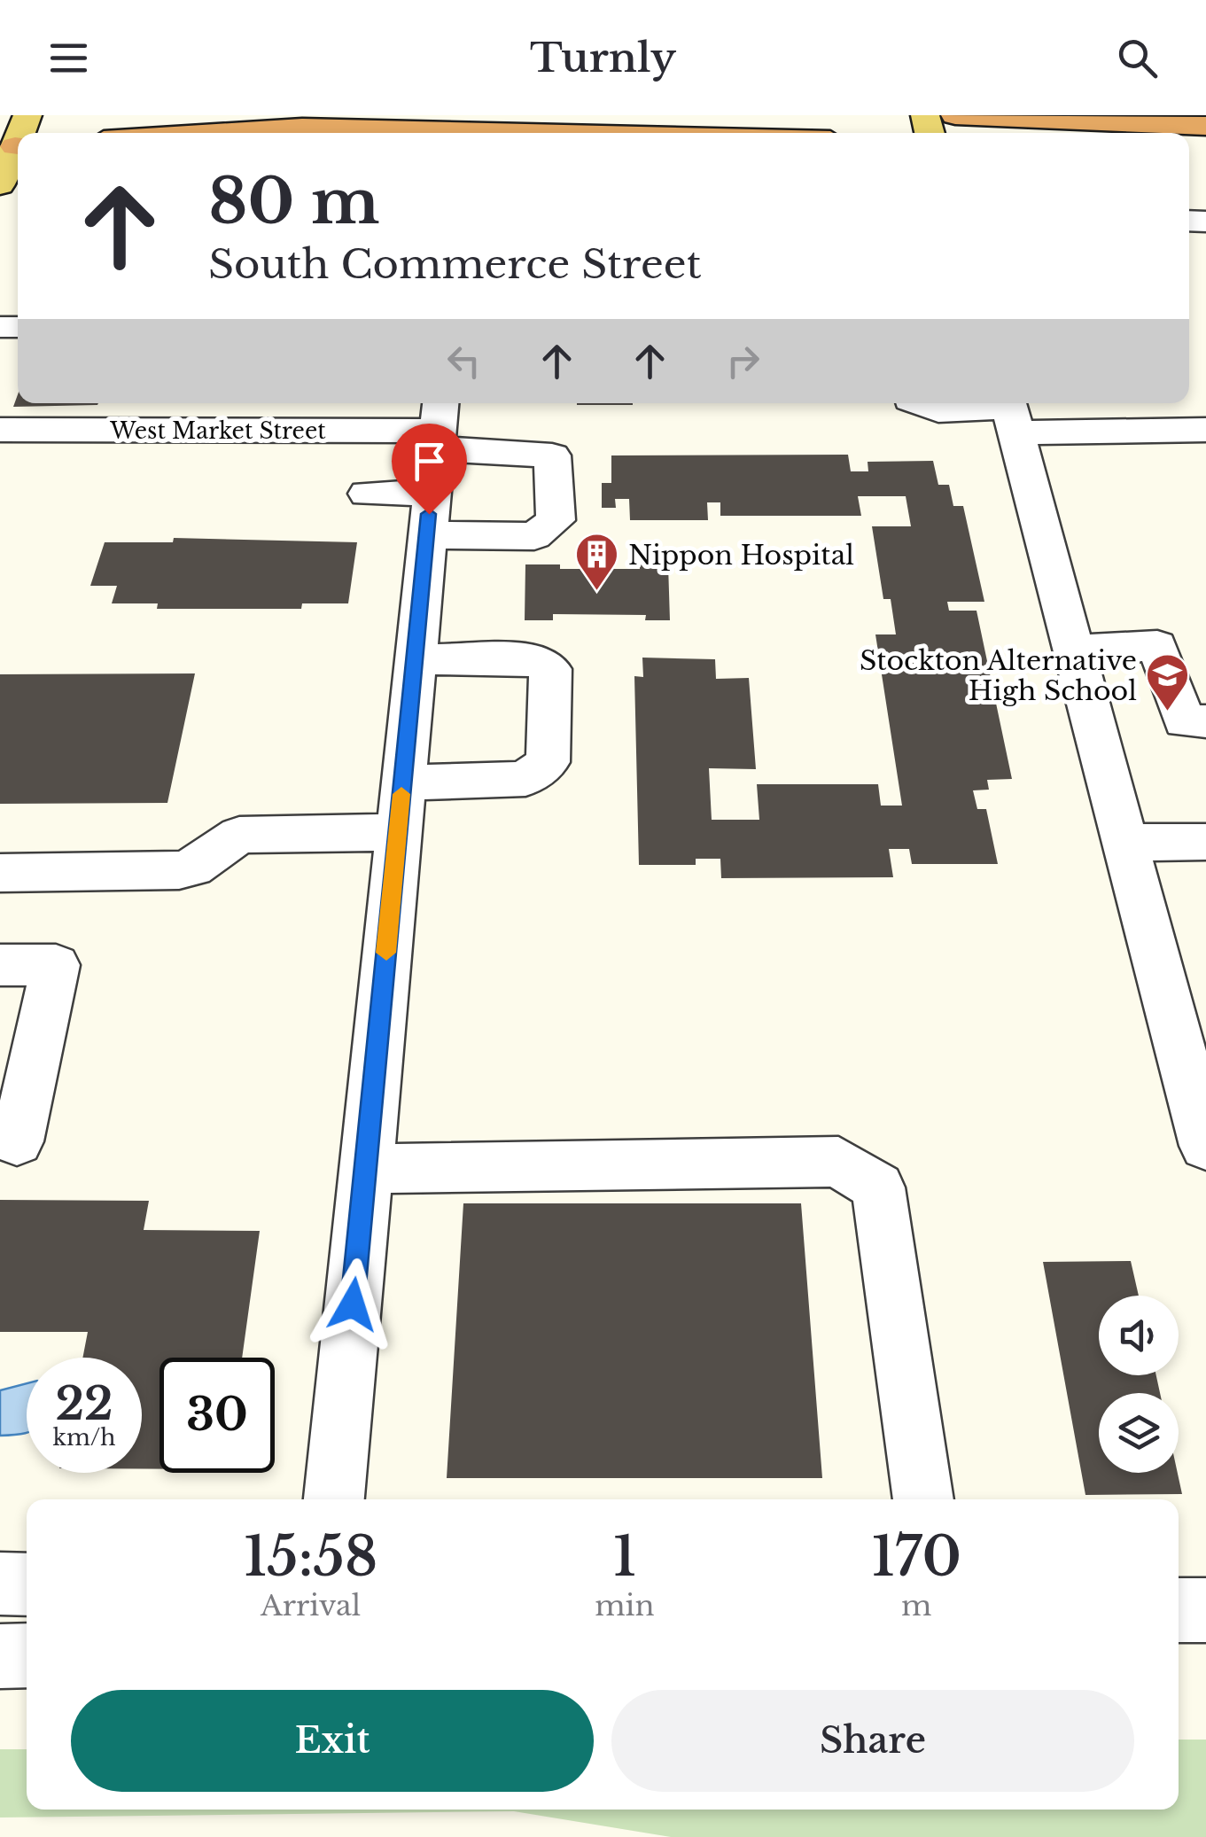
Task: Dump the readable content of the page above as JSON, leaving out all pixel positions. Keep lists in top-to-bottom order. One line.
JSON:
{"streets":{"street":["West Market Street"]},"places":{"building":["Nippon Hospital"],"school or university":["Stockton Alternative High School"]},"page":{"header":"Turnly","turn":["80 m","South Commerce Street"],"speed":"22 km/h","limit":"30","eta":["15:58","Arrival","1","min","170","m"],"buttons":["Exit","Share"]}}
